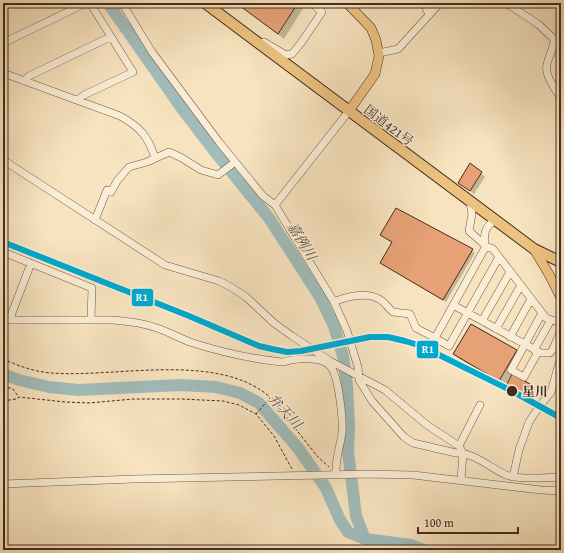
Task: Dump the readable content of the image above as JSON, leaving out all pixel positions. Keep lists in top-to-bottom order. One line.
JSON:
{"streets":{"highway":["国道421号"]},"water":["嘉例川","弁天川"],"places":["星川"],"lines":["transit line R1"],"scale_bar":"100 m"}
